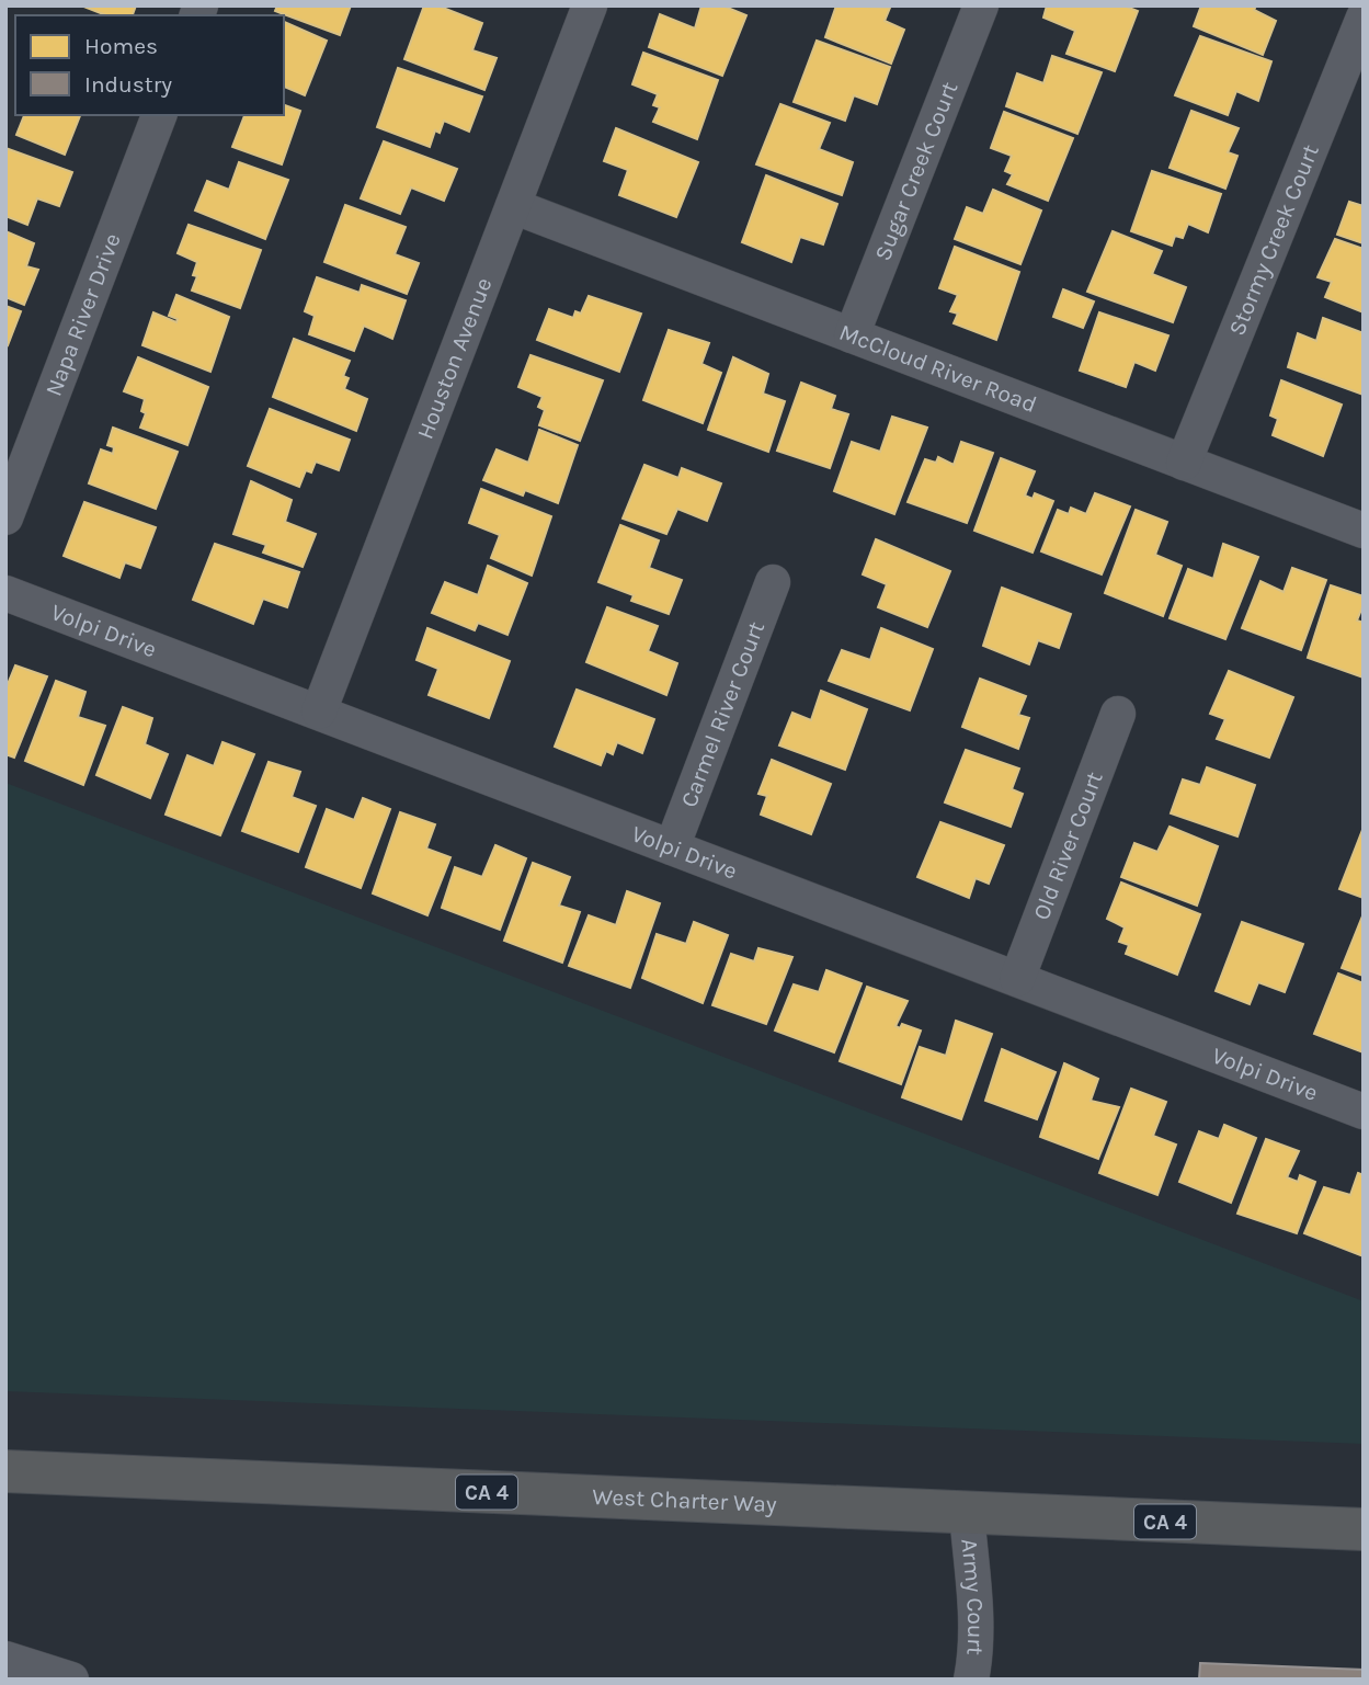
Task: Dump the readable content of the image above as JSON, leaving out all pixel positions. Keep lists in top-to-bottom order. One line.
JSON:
{"streets":{"highway":["CA 4","West Charter Way"],"street":["Sugar Creek Court","Stormy Creek Court","Napa River Drive","Houston Avenue","McCloud River Road","Volpi Drive","Carmel River Court","Old River Court","Army Court"]},"crossings":[["Sugar Creek Court","McCloud River Road"],["Stormy Creek Court","McCloud River Road"],["Houston Avenue","McCloud River Road"],["Houston Avenue","Volpi Drive"],["Volpi Drive","Carmel River Court"],["Volpi Drive","Old River Court"],["West Charter Way","Army Court"]],"legend":["Homes","Industry"]}
